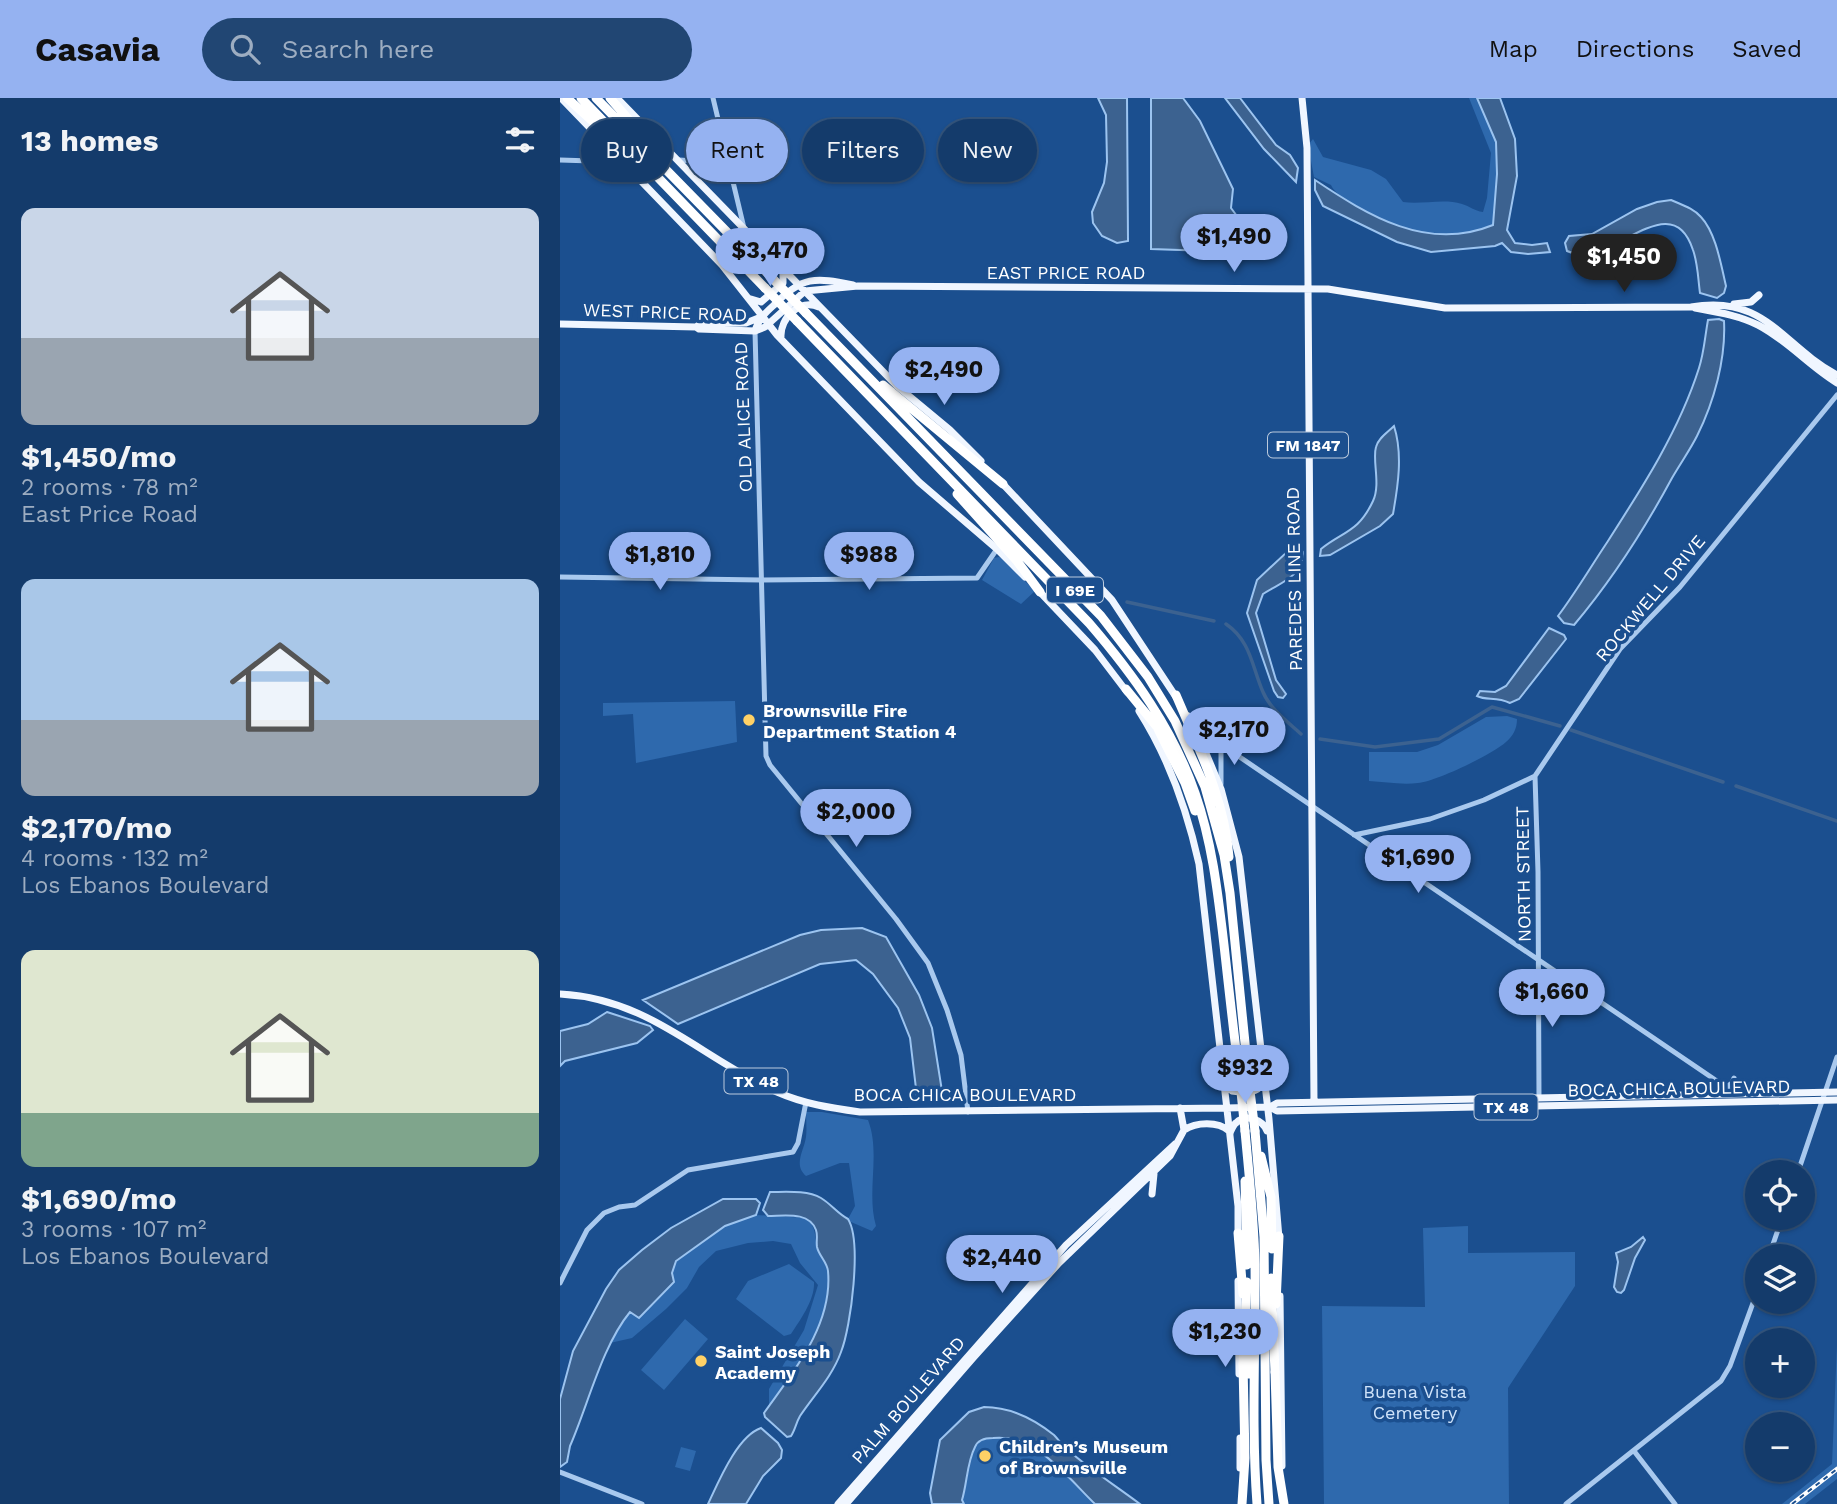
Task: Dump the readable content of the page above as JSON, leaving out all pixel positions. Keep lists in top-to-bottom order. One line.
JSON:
{"streets":{"highway":["I 69E"],"main road":["EAST PRICE ROAD","WEST PRICE ROAD","FM 1847","PAREDES LINE ROAD","TX 48","BOCA CHICA BOULEVARD","PALM BOULEVARD"],"street":["OLD ALICE ROAD","ROCKWELL DRIVE","NORTH STREET"]},"crossings":[["EAST PRICE ROAD","PAREDES LINE ROAD"],["WEST PRICE ROAD","OLD ALICE ROAD"],["OLD ALICE ROAD","BOCA CHICA BOULEVARD"],["PAREDES LINE ROAD","BOCA CHICA BOULEVARD"],["ROCKWELL DRIVE","NORTH STREET"],["NORTH STREET","BOCA CHICA BOULEVARD"],["BOCA CHICA BOULEVARD","PALM BOULEVARD"]],"parks":["Buena Vista Cemetery"],"places":["Brownsville Fire Department Station 4","Saint Joseph Academy","Children’s Museum of Brownsville"],"page":{"header":"Casavia","search":"Search here","nav":["Map","Directions","Saved"],"heading":"13 homes","chip":["Buy","Rent","Filters","New"],"list":[{"name":"$1,450/mo","note":"2 rooms · 78 m² · East Price Road"},{"name":"$2,170/mo","note":"4 rooms · 132 m² · Los Ebanos Boulevard"},{"name":"$1,690/mo","note":"3 rooms · 107 m² · Los Ebanos Boulevard"}],"price":["$1,490","$3,470","$1,450","$2,490","$1,810","$988","$2,170","$2,000","$1,690","$1,660","$932","$2,440","$1,230"],"map_buttons":["+","−"]}}
